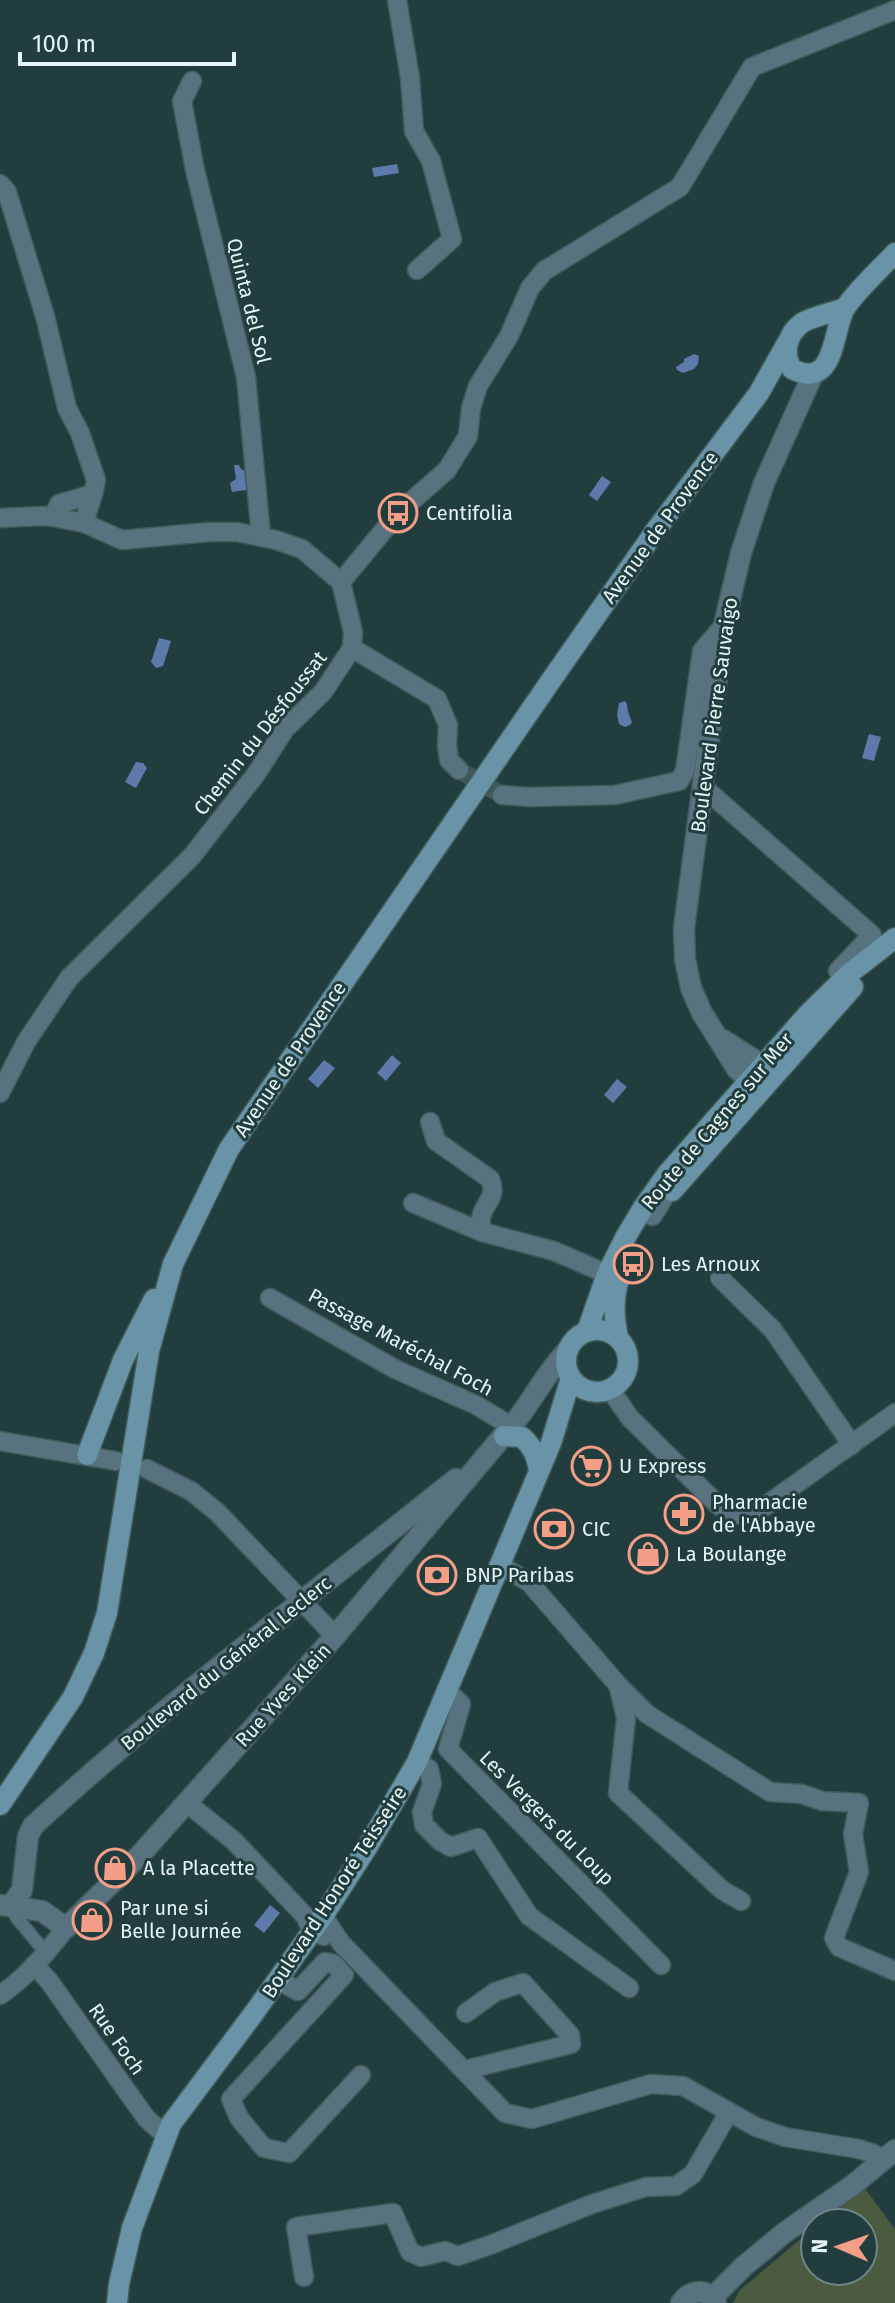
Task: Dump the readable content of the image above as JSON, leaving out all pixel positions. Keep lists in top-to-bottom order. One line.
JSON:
{"streets":{"main road":["Avenue de Provence","Route de Cagnes sur Mer","Boulevard Honoré Teisseire"],"street":["Quinta del Sol","Boulevard Pierre Sauvaigo","Chemin du Désfoussat","Passage Maréchal Foch","Boulevard du Général Leclerc","Rue Yves Klein","Les Vergers du Loup","Rue Foch"]},"crossings":[["Avenue de Provence","Boulevard Pierre Sauvaigo"],["Boulevard Pierre Sauvaigo","Route de Cagnes sur Mer"],["Route de Cagnes sur Mer","Boulevard du Général Leclerc"],["Route de Cagnes sur Mer","Boulevard Honoré Teisseire"],["Passage Maréchal Foch","Boulevard du Général Leclerc"],["Boulevard du Général Leclerc","Rue Yves Klein"],["Boulevard du Général Leclerc","Boulevard Honoré Teisseire"],["Les Vergers du Loup","Boulevard Honoré Teisseire"],["Boulevard Honoré Teisseire","Rue Foch"]],"places":{"bus stop":["Centifolia","Les Arnoux"],"supermarket":["U Express"],"pharmacy":["Pharmacie de l'Abbaye"],"bank":["CIC","BNP Paribas"],"shop":["La Boulange","A la Placette","Par une si Belle Journée"]},"scale_bar":"100 m","north":"left"}
